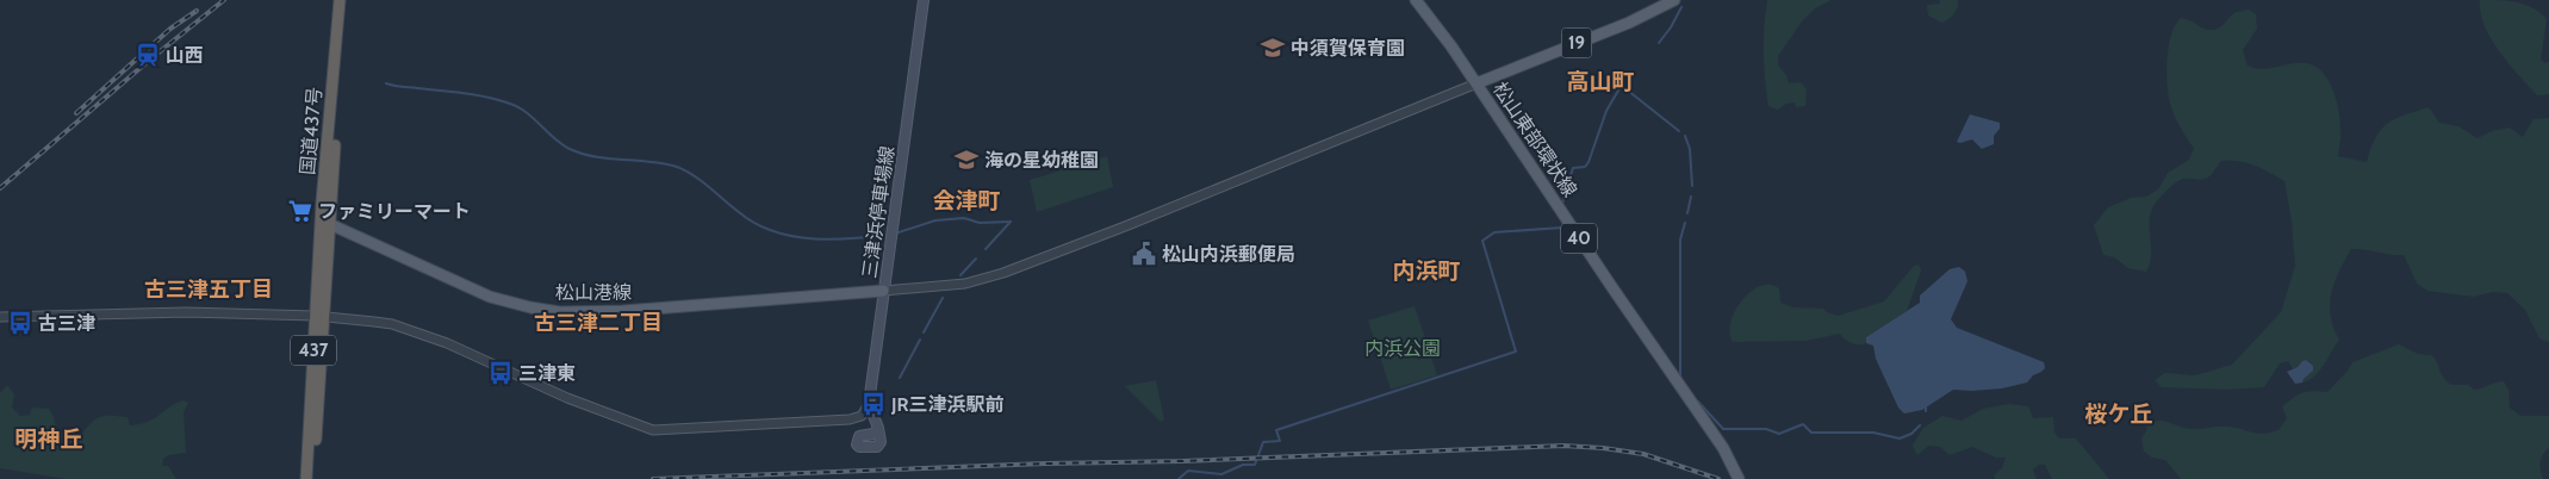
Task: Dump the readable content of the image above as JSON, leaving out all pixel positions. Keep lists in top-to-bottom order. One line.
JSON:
{"streets":{"highway":["国道437号","437"],"main road":["19","松山東部環状線","三津浜停車場線","40","松山港線"]},"crossings":[["19","松山東部環状線"],["国道437号","松山港線"],["三津浜停車場線","松山港線"]],"districts":["高山町","会津町","内浜町","古三津五丁目","古三津二丁目","桜ケ丘","明神丘"],"parks":["内浜公園"],"places":{"school or university":["中須賀保育園","海の星幼稚園"],"station":["山西"],"supermarket":["ファミリーマート"],"public building":["松山内浜郵便局"],"bus stop":["古三津","三津東","JR三津浜駅前"]}}
